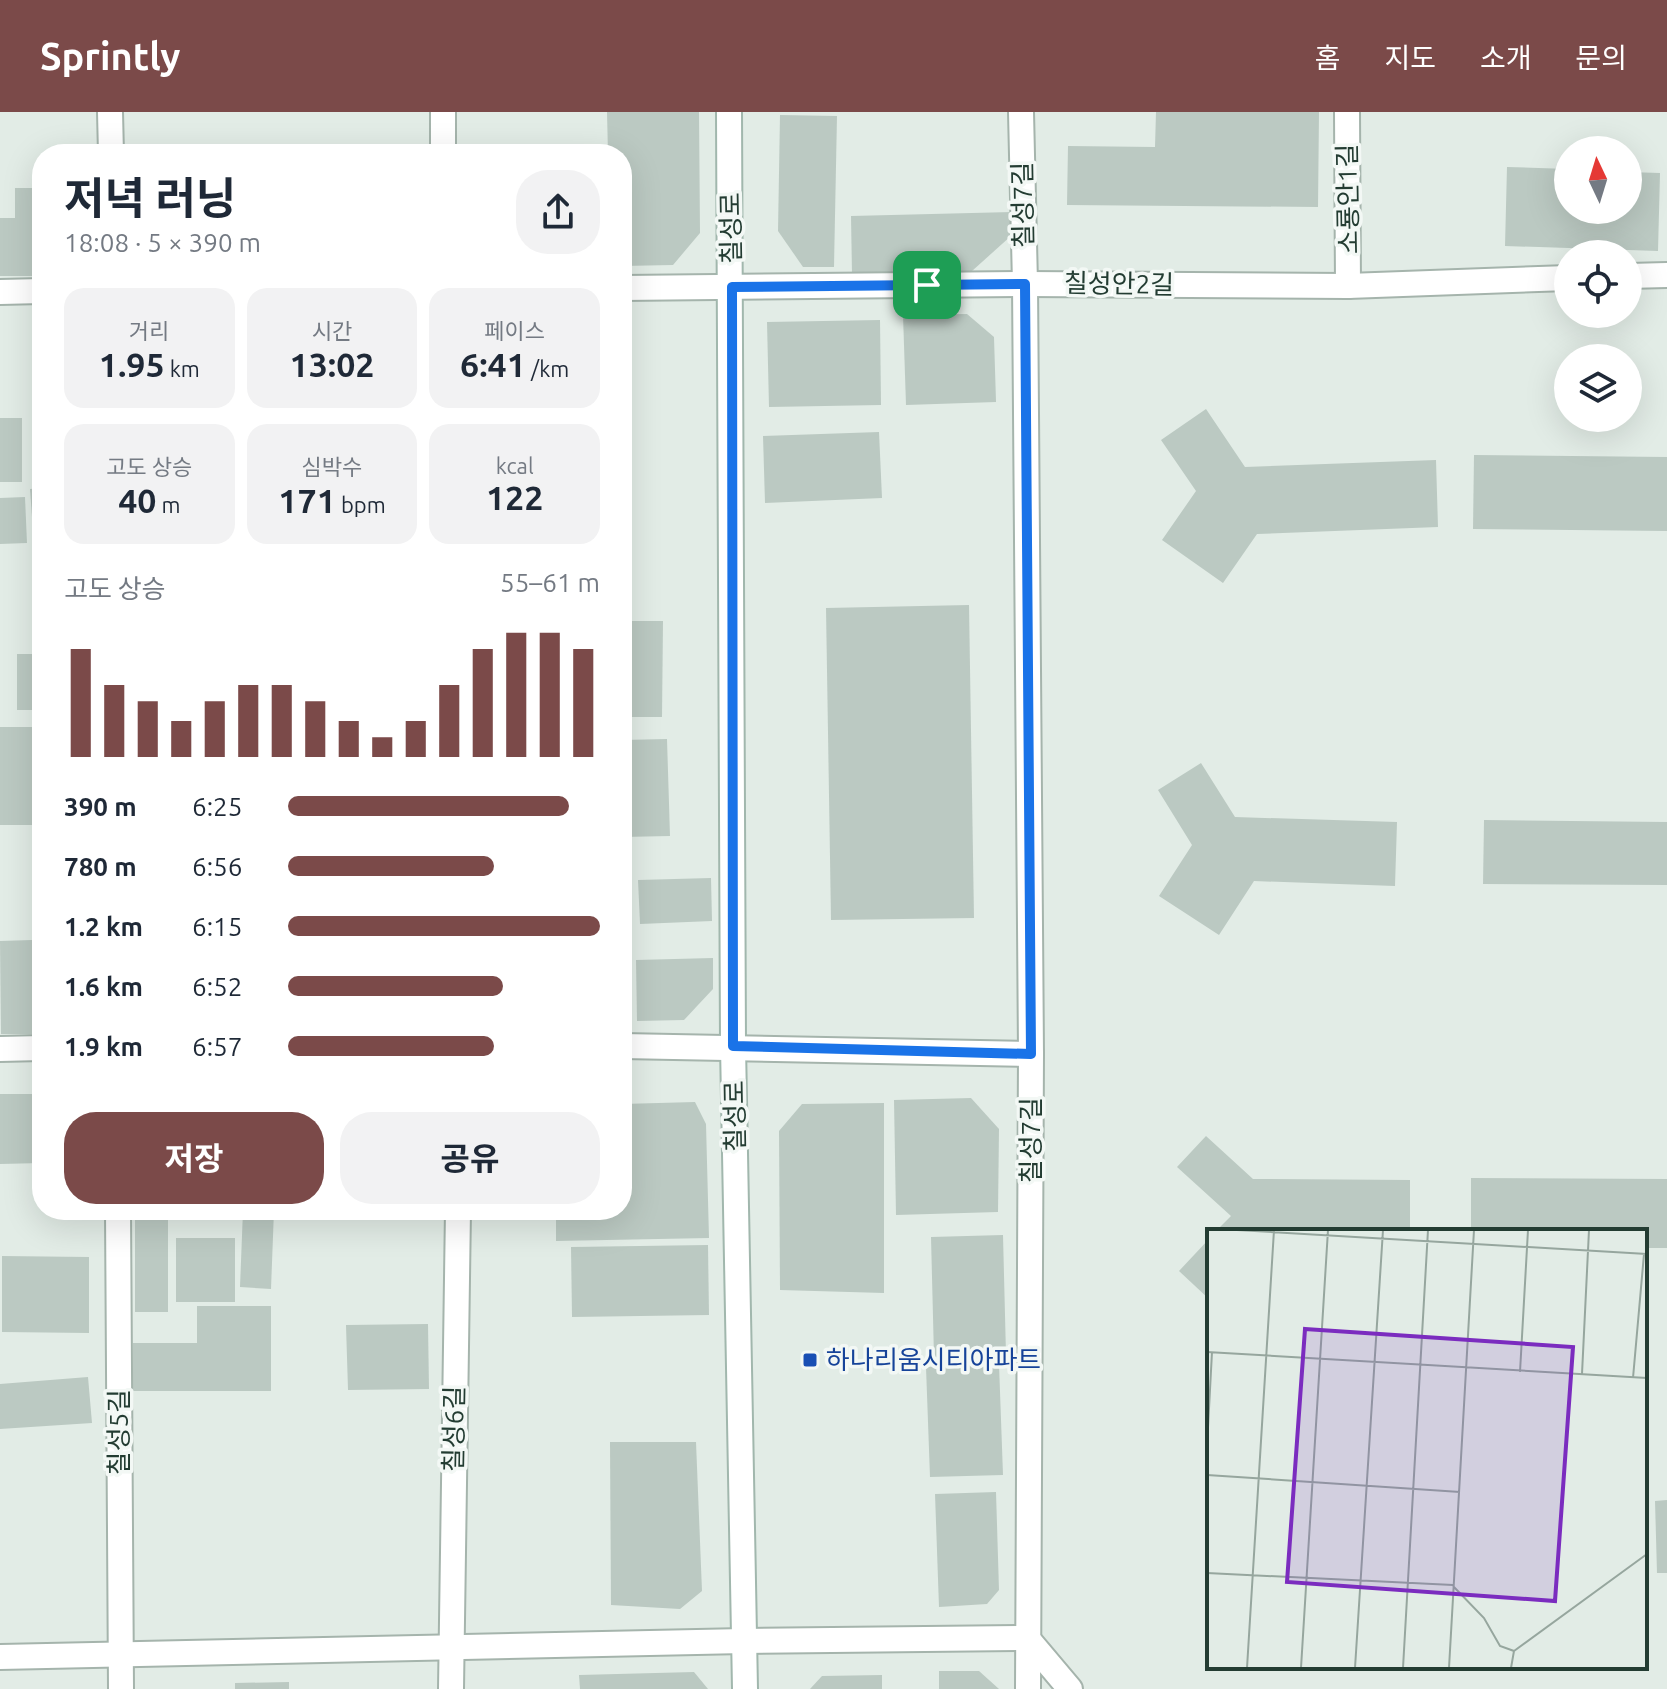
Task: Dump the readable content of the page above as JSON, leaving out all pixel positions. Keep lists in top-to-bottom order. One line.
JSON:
{"streets":{"street":["소룡안1길","칠성7길","칠성로","칠성안2길","칠성6길","칠성5길"]},"crossings":[["소룡안1길","칠성안2길"],["칠성7길","칠성안2길"],["칠성로","칠성안2길"]],"places":{"transit":["하나리움시티아파트"]},"north":"top","page":{"header":"Sprintly","nav":["홈","지도","소개","문의"],"heading":["저녁 러닝","18:08 · 5 × 390 m"],"stats":[["거리","1.95 km"],["시간","13:02"],["페이스","6:41 /km"],["고도 상승","40 m"],["심박수","171 bpm"],["kcal","122"]],"chart":["고도 상승","55–61 m"],"list":[{"name":"390 m","note":"6:25"},{"name":"780 m","note":"6:56"},{"name":"1.2 km","note":"6:15"},{"name":"1.6 km","note":"6:52"},{"name":"1.9 km","note":"6:57"}],"buttons":["저장","공유"]}}
